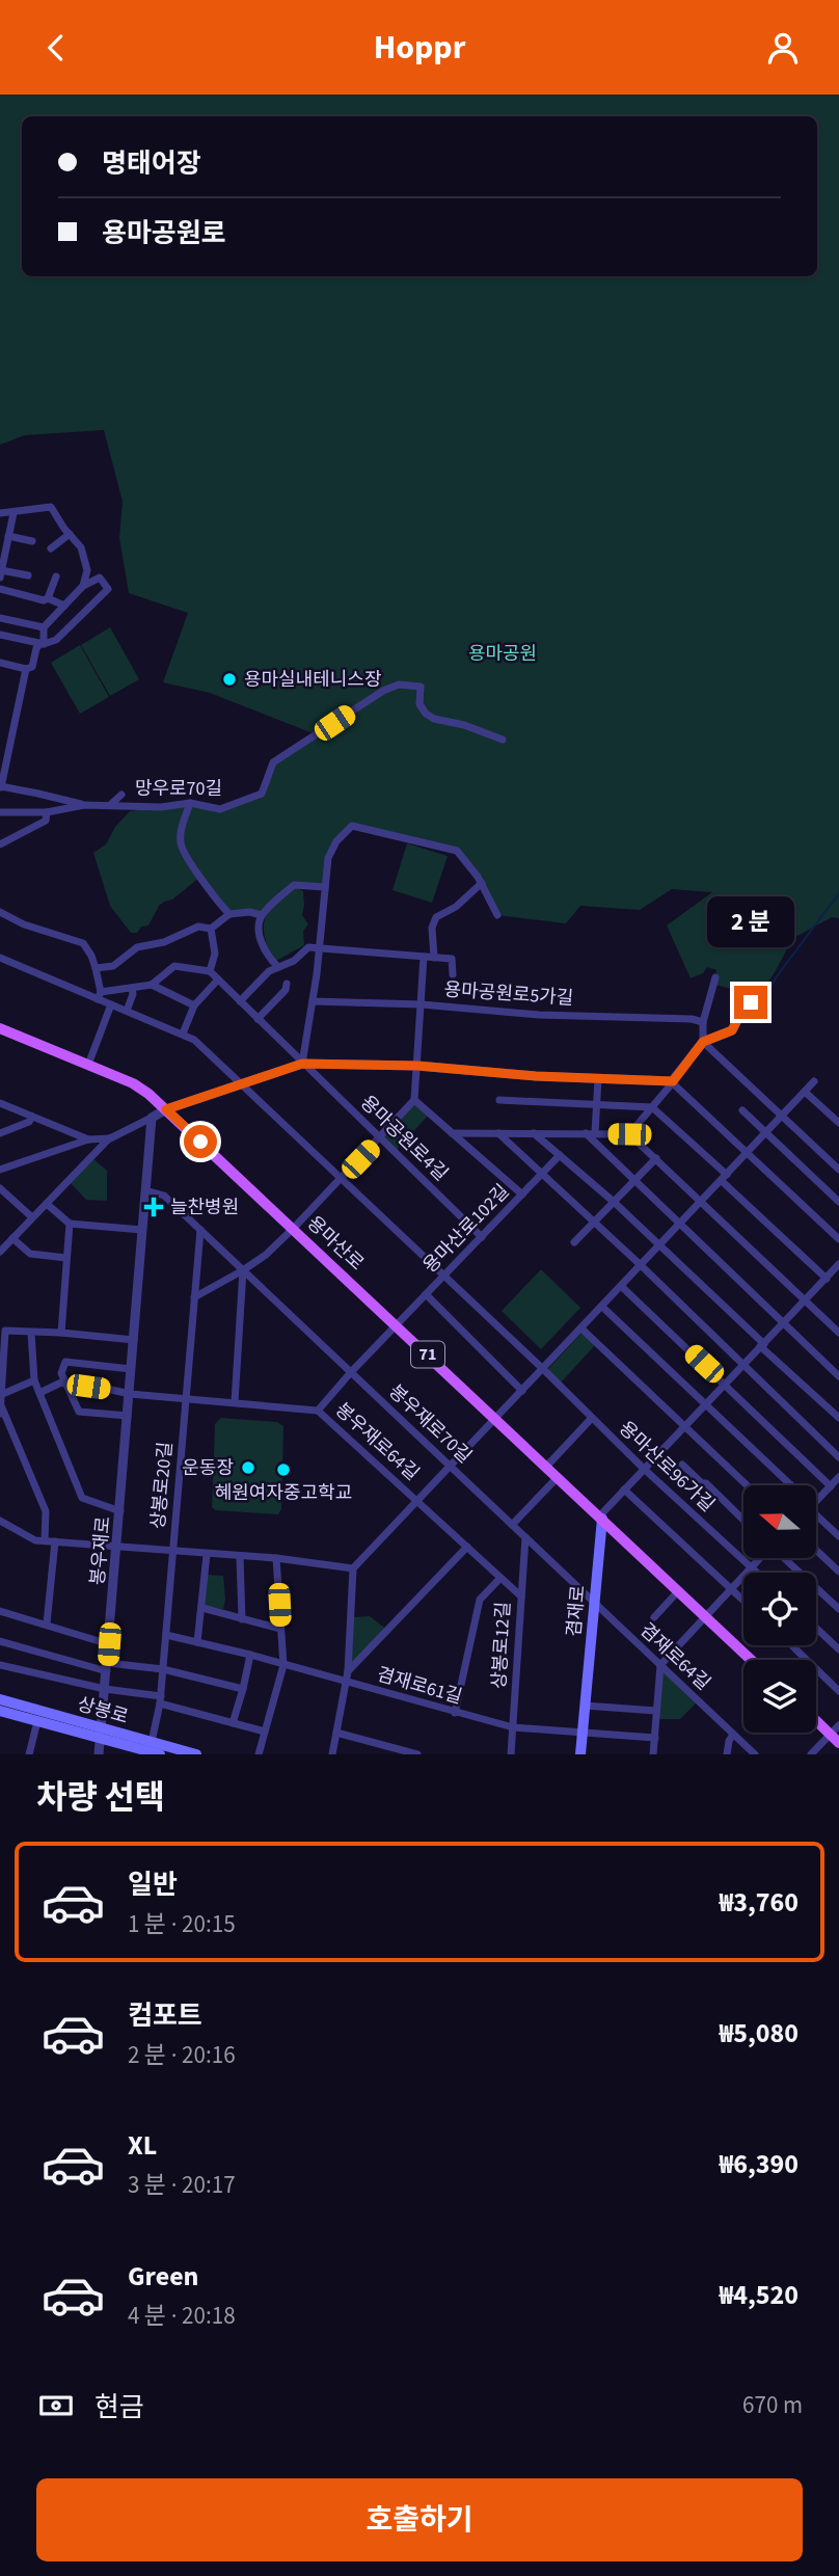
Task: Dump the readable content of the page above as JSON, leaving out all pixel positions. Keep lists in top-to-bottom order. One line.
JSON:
{"streets":{"main road":["용마산로","71","겸재로","상봉로"],"street":["망우로70길","용마공원로5가길","용마공원로4길","용마산로102길","봉우재로70길","봉우재로64길","용마산로96가길","상봉로20길","봉우재로","상봉로12길","겸재로64길","겸재로61길"]},"crossings":[["용마공원로4길","용마산로102길"],["용마산로102길","용마산로"],["용마산로102길","봉우재로70길"],["용마산로102길","봉우재로64길"],["용마산로102길","용마산로96가길"],["용마산로","겸재로"],["봉우재로70길","상봉로20길"],["봉우재로70길","봉우재로"],["봉우재로70길","겸재로"],["봉우재로70길","상봉로12길"],["봉우재로70길","겸재로64길"],["봉우재로64길","상봉로20길"],["봉우재로64길","봉우재로"],["봉우재로64길","상봉로12길"],["상봉로20길","겸재로61길"],["상봉로20길","상봉로"],["봉우재로","상봉로"],["겸재로","겸재로64길"],["겸재로","겸재로61길"],["상봉로12길","겸재로61길"]],"parks":["용마공원"],"places":{"other":["용마실내테니스장","운동장","혜원여자중고학교"],"health":["늘찬병원"]},"north":"left","page":{"header":"Hoppr","banner":["명태어장","용마공원로"],"bubble":"2 분","heading":"차량 선택","list":[{"name":"일반","note":"1 분 · 20:15","value":"₩3,760"},{"name":"컴포트","note":"2 분 · 20:16","value":"₩5,080"},{"name":"XL","note":"3 분 · 20:17","value":"₩6,390"},{"name":"Green","note":"4 분 · 20:18","value":"₩4,520"}],"pay":["현금","670 m"],"buttons":"호출하기"}}
